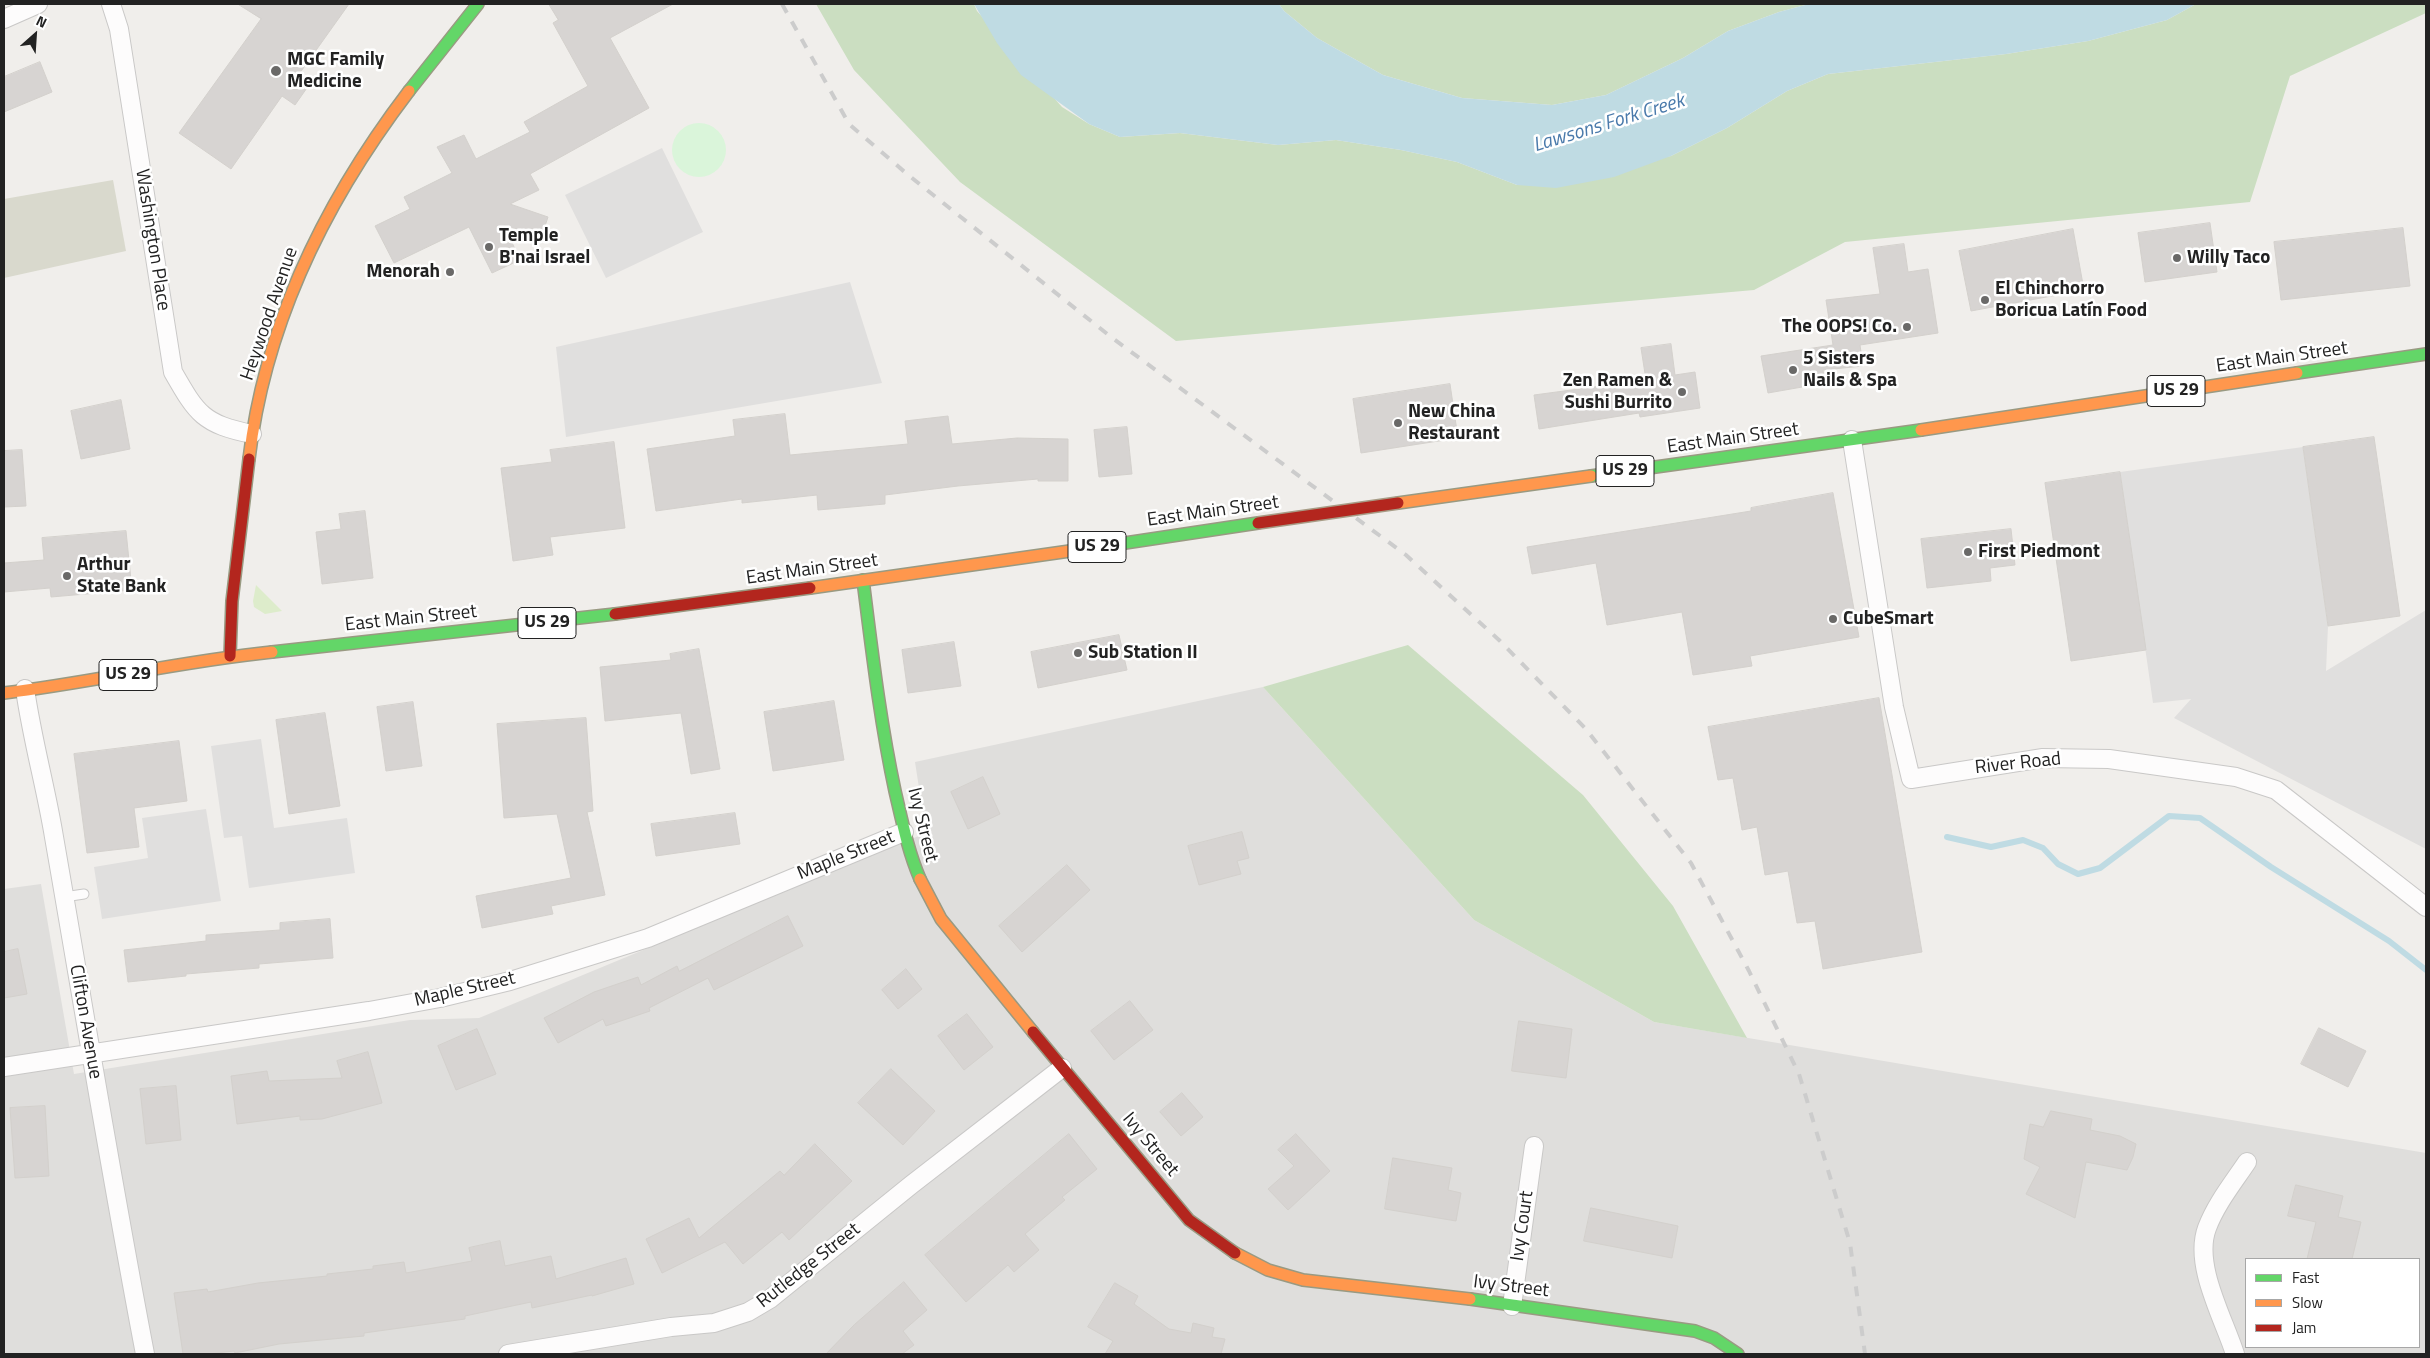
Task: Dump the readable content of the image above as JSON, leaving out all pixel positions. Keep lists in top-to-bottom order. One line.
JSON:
{"streets":{"main road":["Heywood Avenue","East Main Street","US 29","Ivy Street"],"street":["Washington Place","River Road","Maple Street","Clifton Avenue","Ivy Court","Rutledge Street"]},"crossings":[["Washington Place","Heywood Avenue"],["Heywood Avenue","East Main Street"],["East Main Street","River Road"],["East Main Street","Ivy Street"],["East Main Street","Clifton Avenue"],["Ivy Street","Maple Street"],["Ivy Street","Ivy Court"],["Ivy Street","Rutledge Street"],["Maple Street","Clifton Avenue"]],"water":["Lawsons Fork Creek"],"places":["MGC Family Medicine","Temple B'nai Israel","Willy Taco","Menorah","El Chinchorro Boricua Latín Food","The OOPS! Co.","5 Sisters Nails & Spa","Zen Ramen & Sushi Burrito","New China Restaurant","First Piedmont","Arthur State Bank","CubeSmart","Sub Station II"],"legend":["Fast","Slow","Jam"],"north":"top right"}
